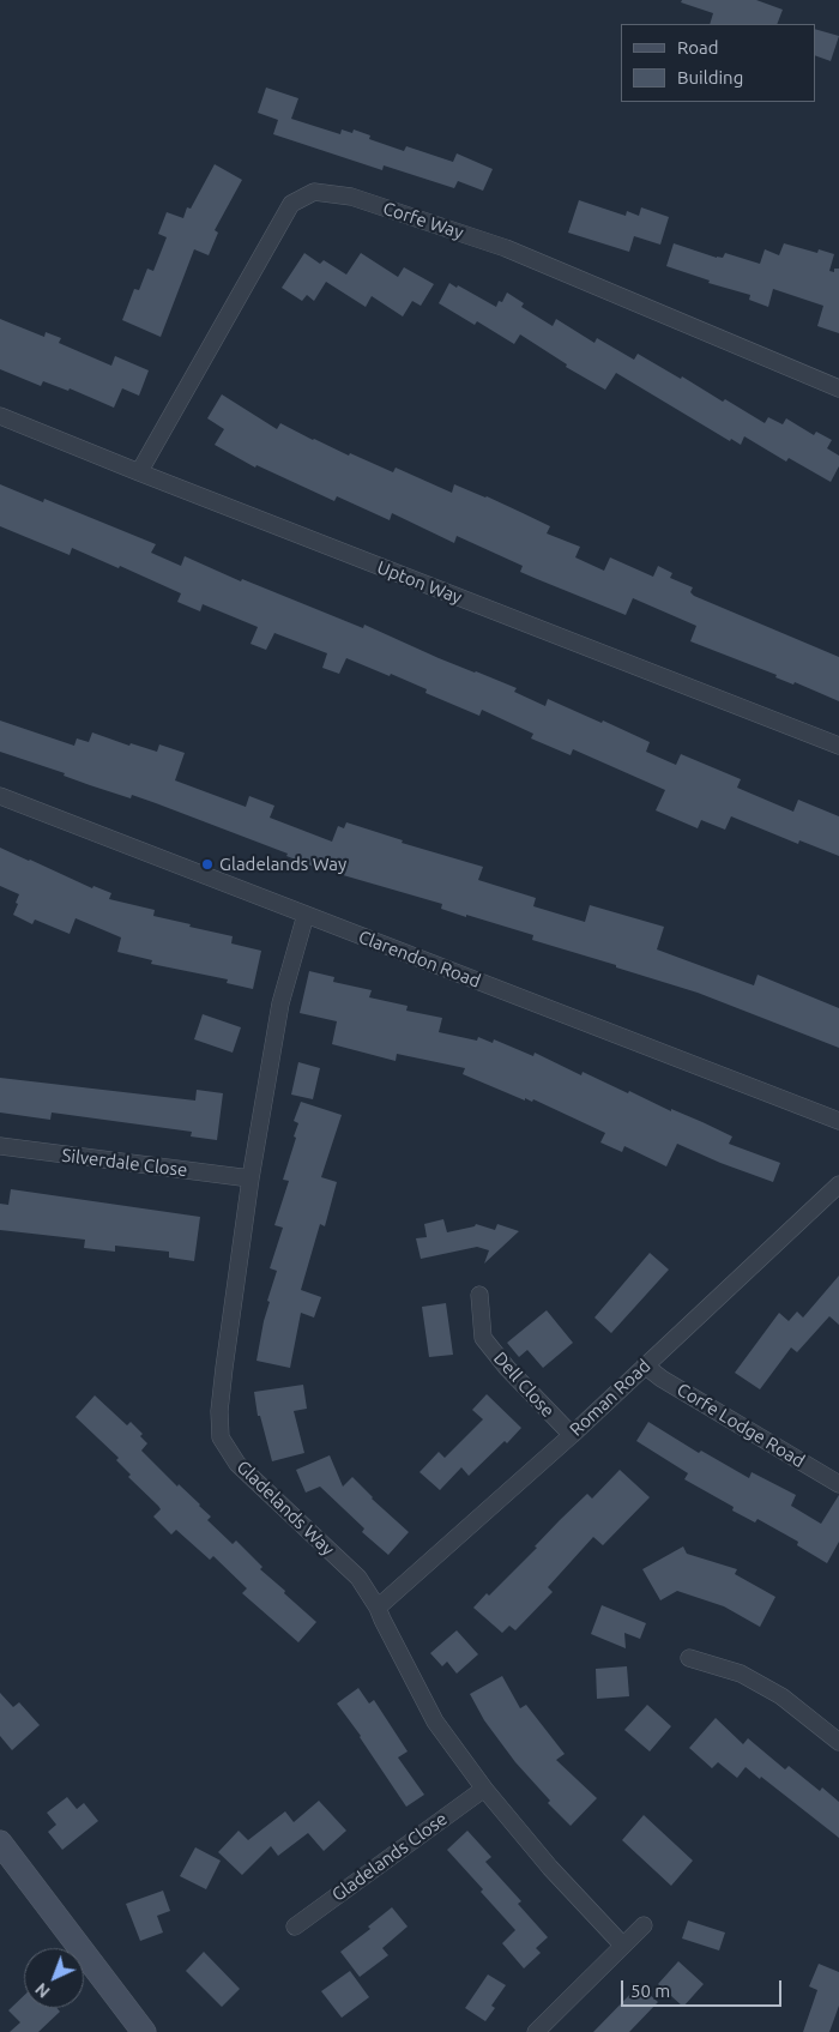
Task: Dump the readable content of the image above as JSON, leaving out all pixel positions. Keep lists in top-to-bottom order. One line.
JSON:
{"streets":{"street":["Corfe Way","Upton Way","Clarendon Road","Silverdale Close","Dell Close","Roman Road","Corfe Lodge Road","Gladelands Way","Gladelands Close"]},"crossings":[["Corfe Way","Upton Way"],["Clarendon Road","Gladelands Way"],["Silverdale Close","Gladelands Way"],["Dell Close","Roman Road"],["Roman Road","Corfe Lodge Road"],["Roman Road","Gladelands Way"],["Gladelands Way","Gladelands Close"]],"places":["Gladelands Way"],"legend":["Road","Building"],"scale_bar":"50 m","north":"bottom left"}
